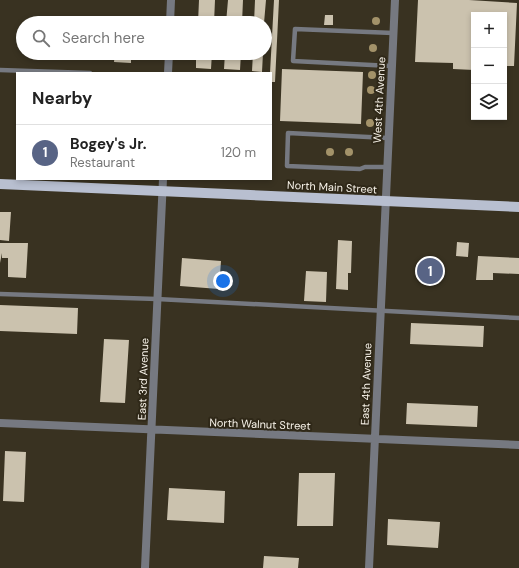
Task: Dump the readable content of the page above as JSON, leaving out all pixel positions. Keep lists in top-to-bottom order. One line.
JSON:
{"streets":{"main road":["North Main Street"],"street":["West 4th Avenue","East 3rd Avenue","East 4th Avenue","North Walnut Street"]},"crossings":[["West 4th Avenue","North Main Street"],["West 4th Avenue","East 4th Avenue"],["North Main Street","East 3rd Avenue"],["North Main Street","East 4th Avenue"],["East 3rd Avenue","North Walnut Street"],["East 4th Avenue","North Walnut Street"]],"page":{"map_buttons":["+","−"],"search":"Search here","heading":"Nearby","list":[{"mark":"1","name":"Bogey's Jr.","note":"Restaurant","value":"120 m"}],"pins":"1"}}
